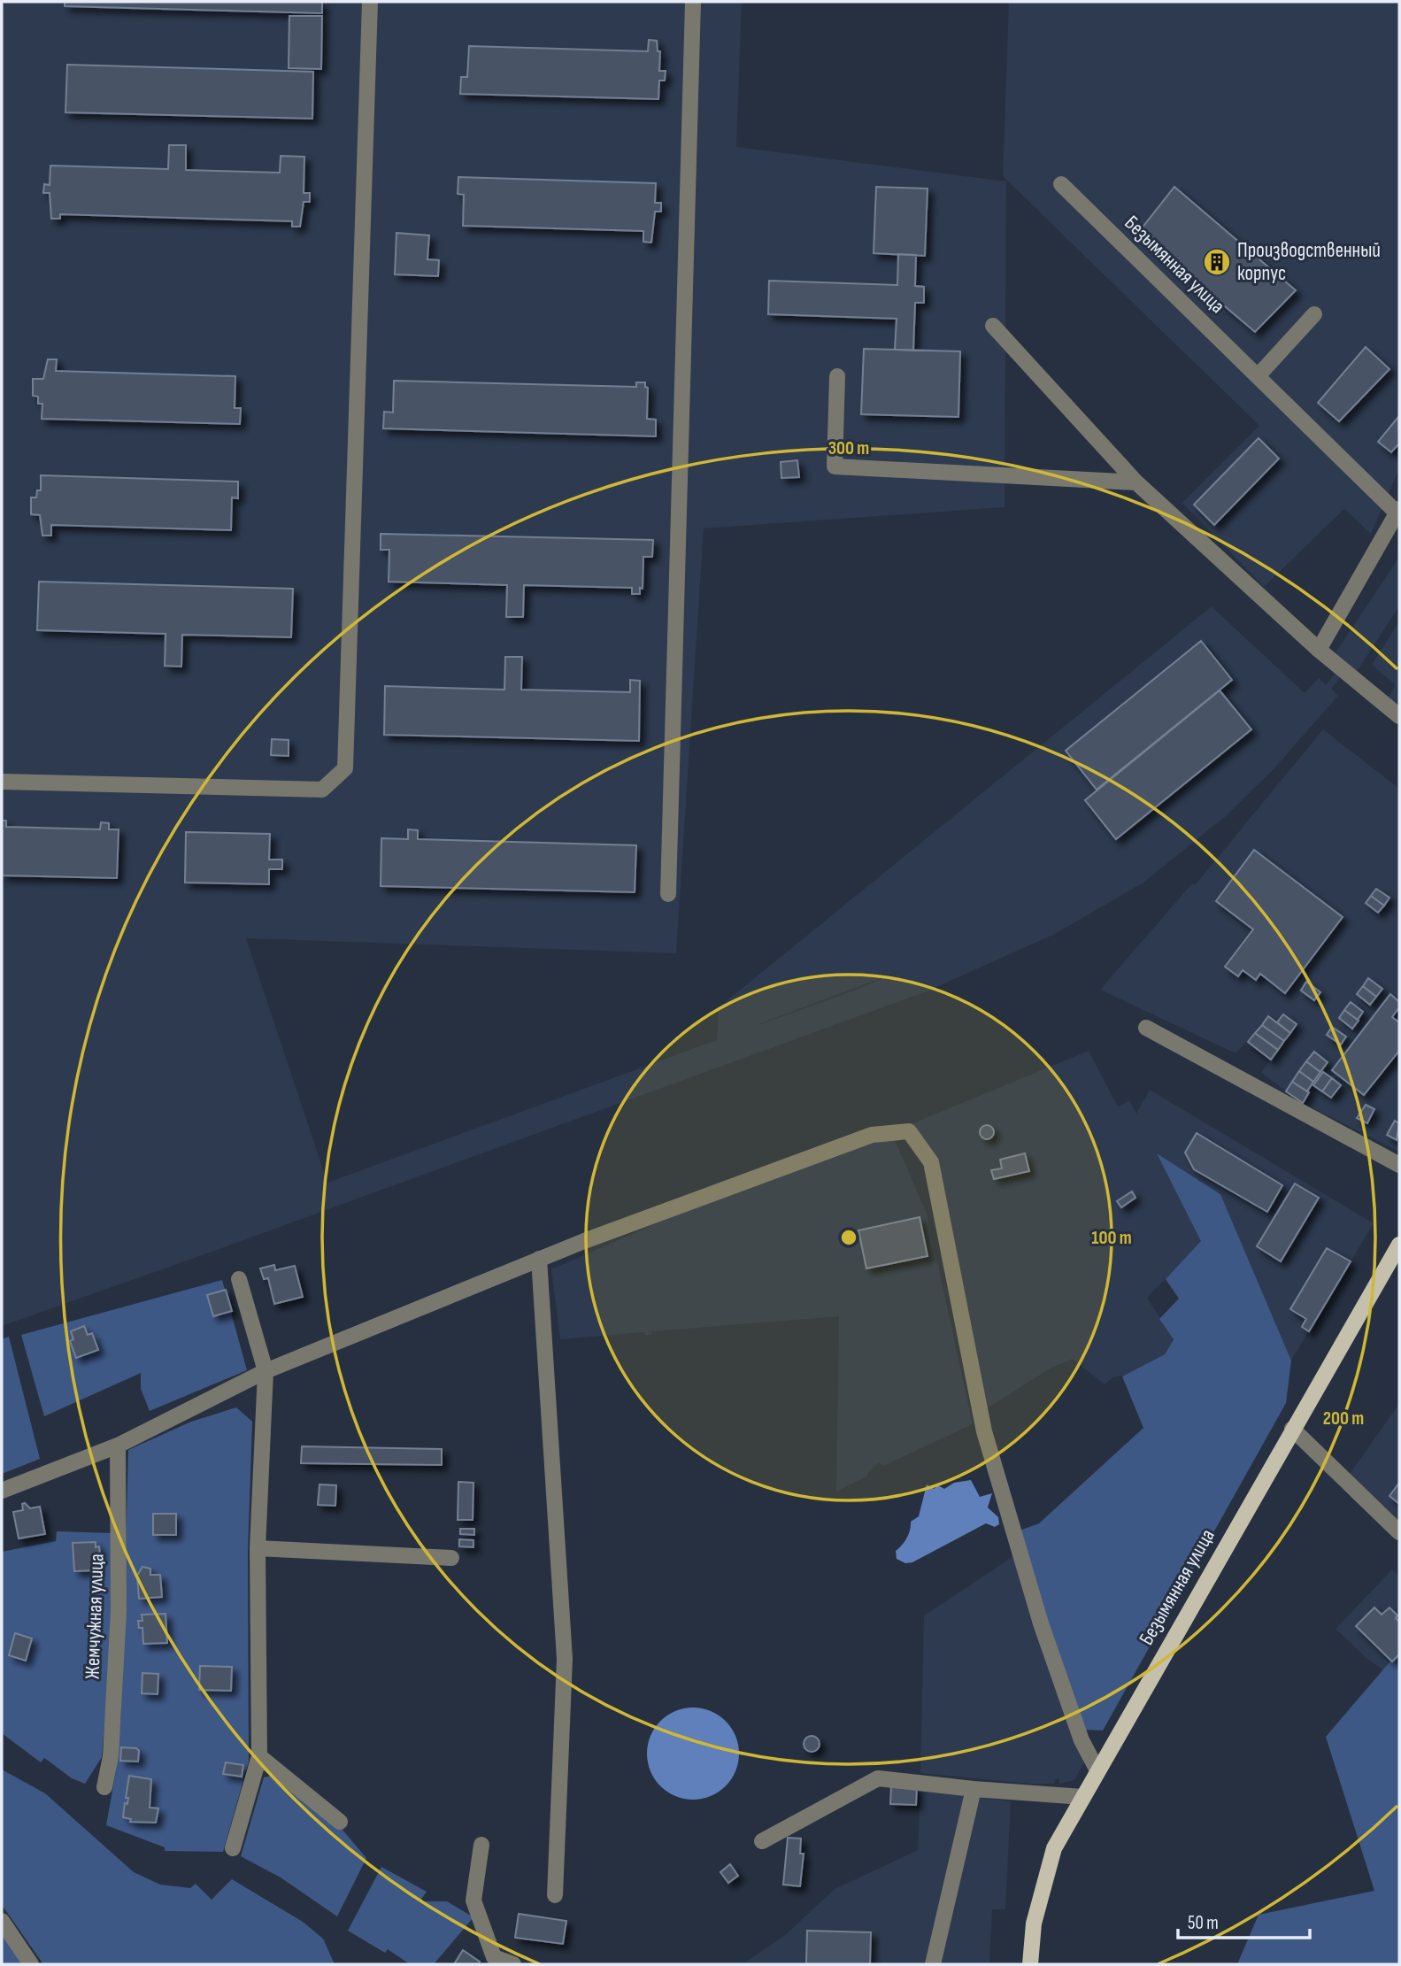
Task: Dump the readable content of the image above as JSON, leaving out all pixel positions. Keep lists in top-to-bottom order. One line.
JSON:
{"streets":{"main road":["Безымянная улица"],"street":["Жемчужная улица"]},"places":{"building":["Производственный корпус"]},"scale_bar":"50 m","rings":["300 m","100 m","200 m"]}
